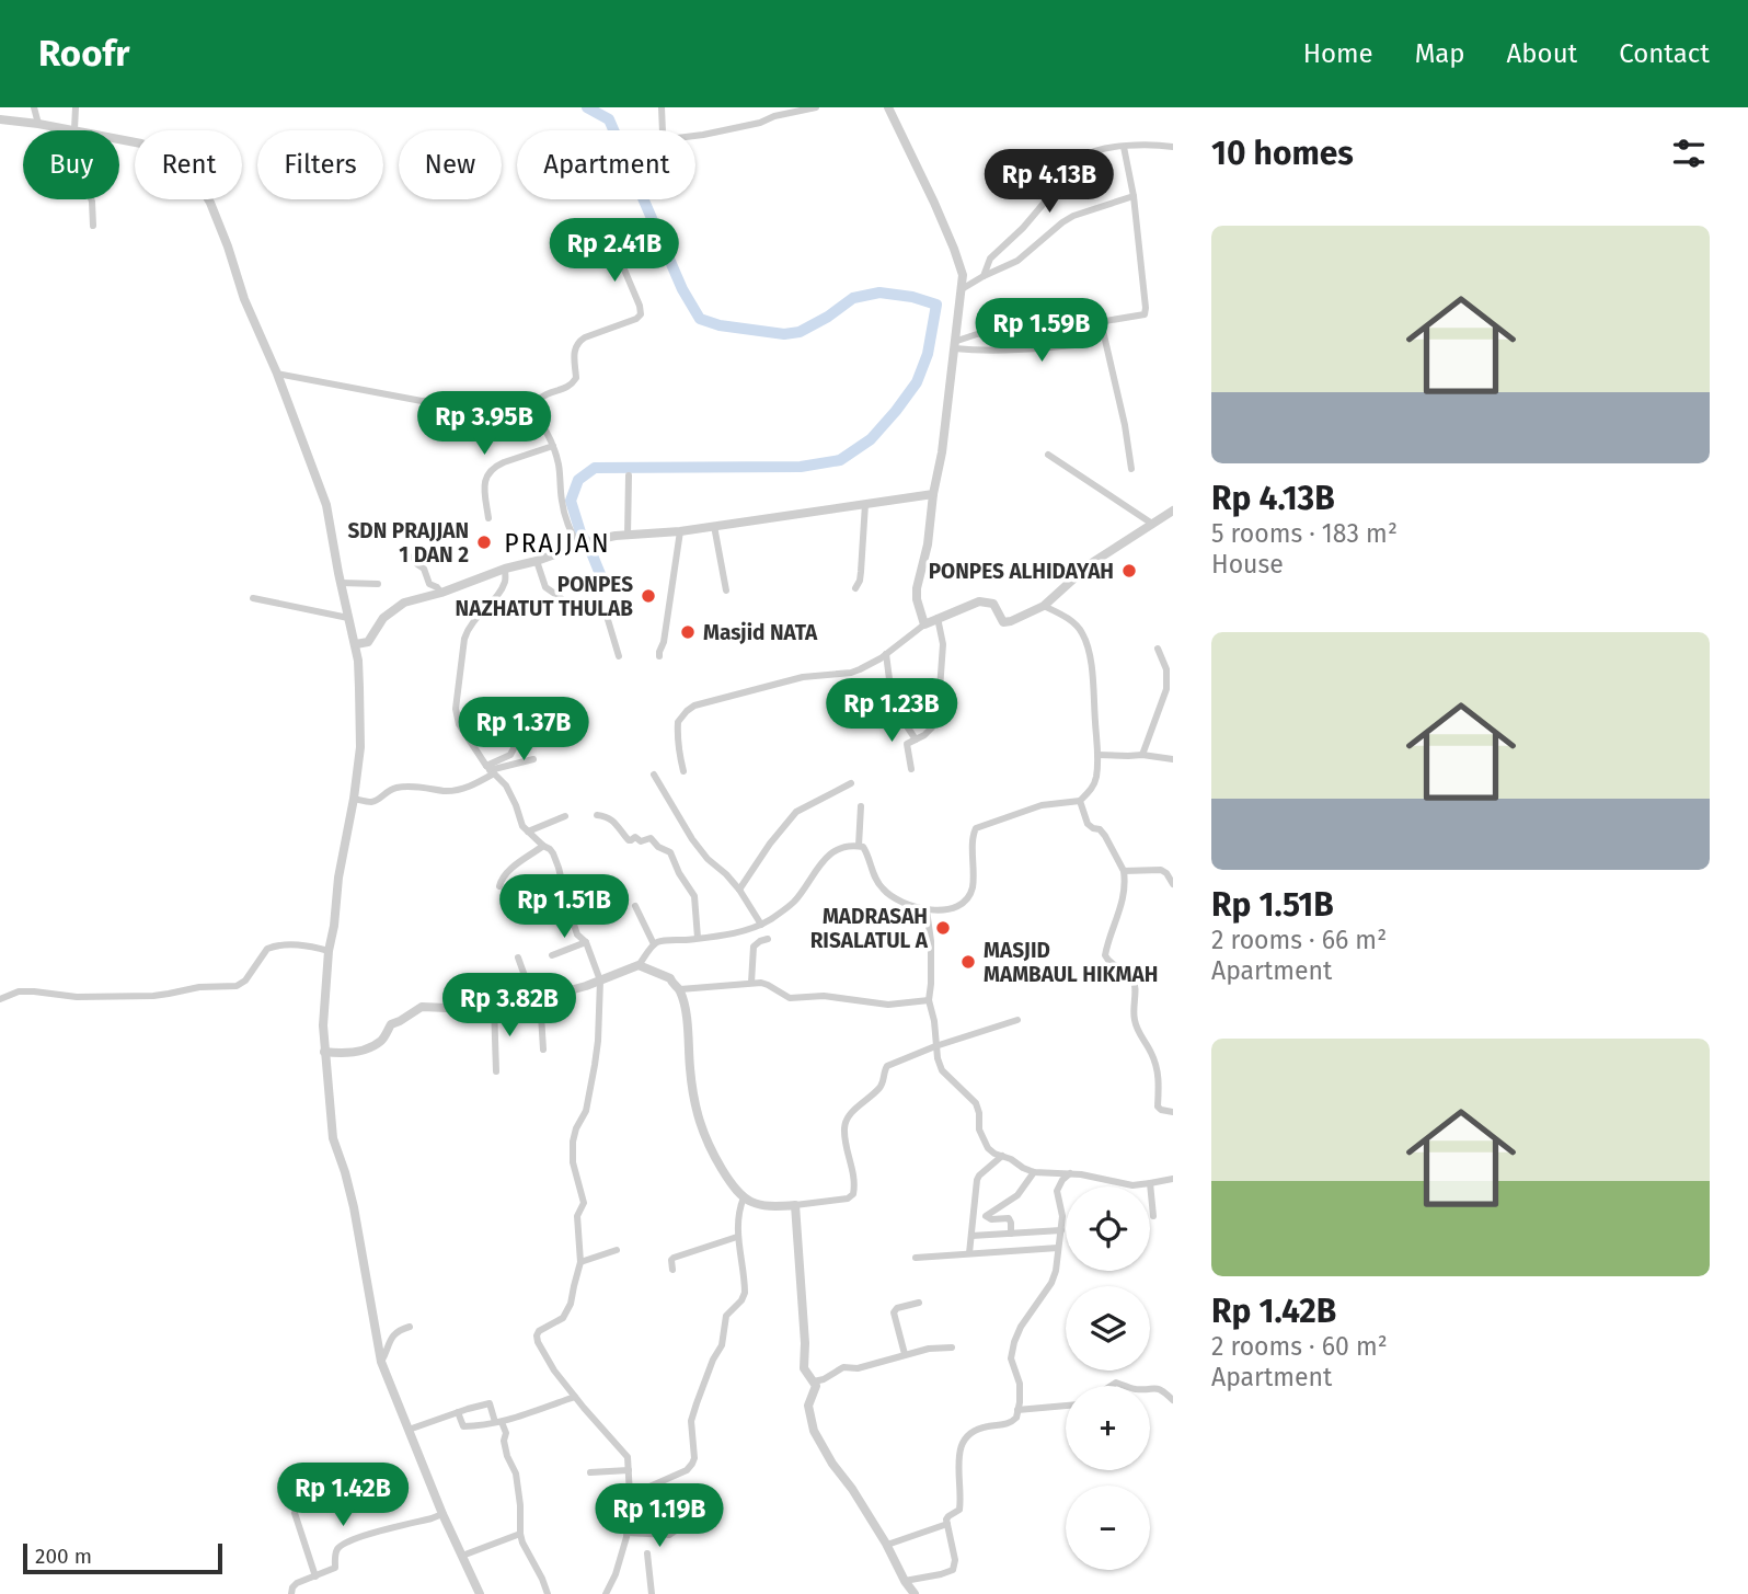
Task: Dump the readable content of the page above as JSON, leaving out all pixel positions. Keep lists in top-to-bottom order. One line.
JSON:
{"districts":["PRAJJAN"],"places":["SDN PRAJJAN 1 DAN 2","PONPES ALHIDAYAH","PONPES NAZHATUT THULAB","Masjid NATA","MADRASAH RISALATUL A","MASJID MAMBAUL HIKMAH"],"scale_bar":"200 m","page":{"header":"Roofr","nav":["Home","Map","About","Contact"],"heading":"10 homes","chip":["Buy","Rent","Filters","New","Apartment"],"price":["Rp 4.13B","Rp 2.41B","Rp 1.59B","Rp 3.95B","Rp 1.23B","Rp 1.37B","Rp 1.51B","Rp 3.82B","Rp 1.42B","Rp 1.19B"],"list":[{"name":"Rp 4.13B","note":"5 rooms · 183 m² · House"},{"name":"Rp 1.51B","note":"2 rooms · 66 m² · Apartment"},{"name":"Rp 1.42B","note":"2 rooms · 60 m² · Apartment"}],"map_buttons":["+","−"],"scale":"200 m"}}
